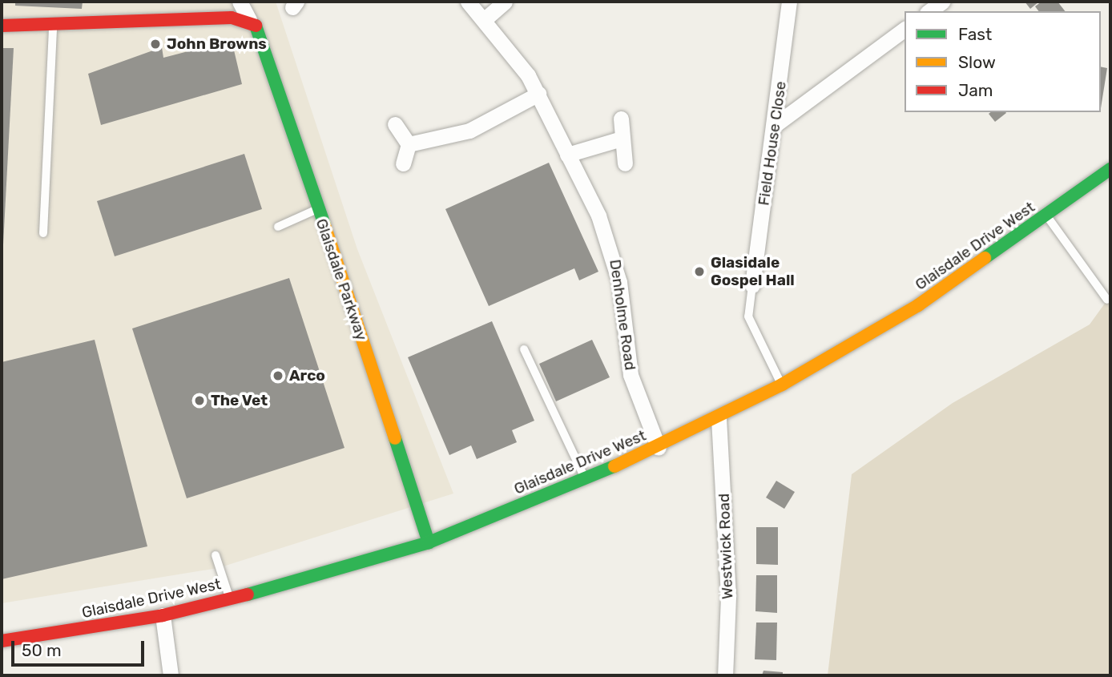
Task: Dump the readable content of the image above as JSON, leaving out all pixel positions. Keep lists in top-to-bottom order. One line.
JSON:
{"streets":{"street":["Field House Close","Glaisdale Drive West","Glaisdale Parkway","Denholme Road","Westwick Road"]},"crossings":[["Glaisdale Drive West","Glaisdale Parkway"],["Glaisdale Drive West","Denholme Road"],["Glaisdale Drive West","Westwick Road"]],"places":["John Browns","Glasidale Gospel Hall","Arco","The Vet"],"legend":["Fast","Slow","Jam"],"scale_bar":"50 m"}
